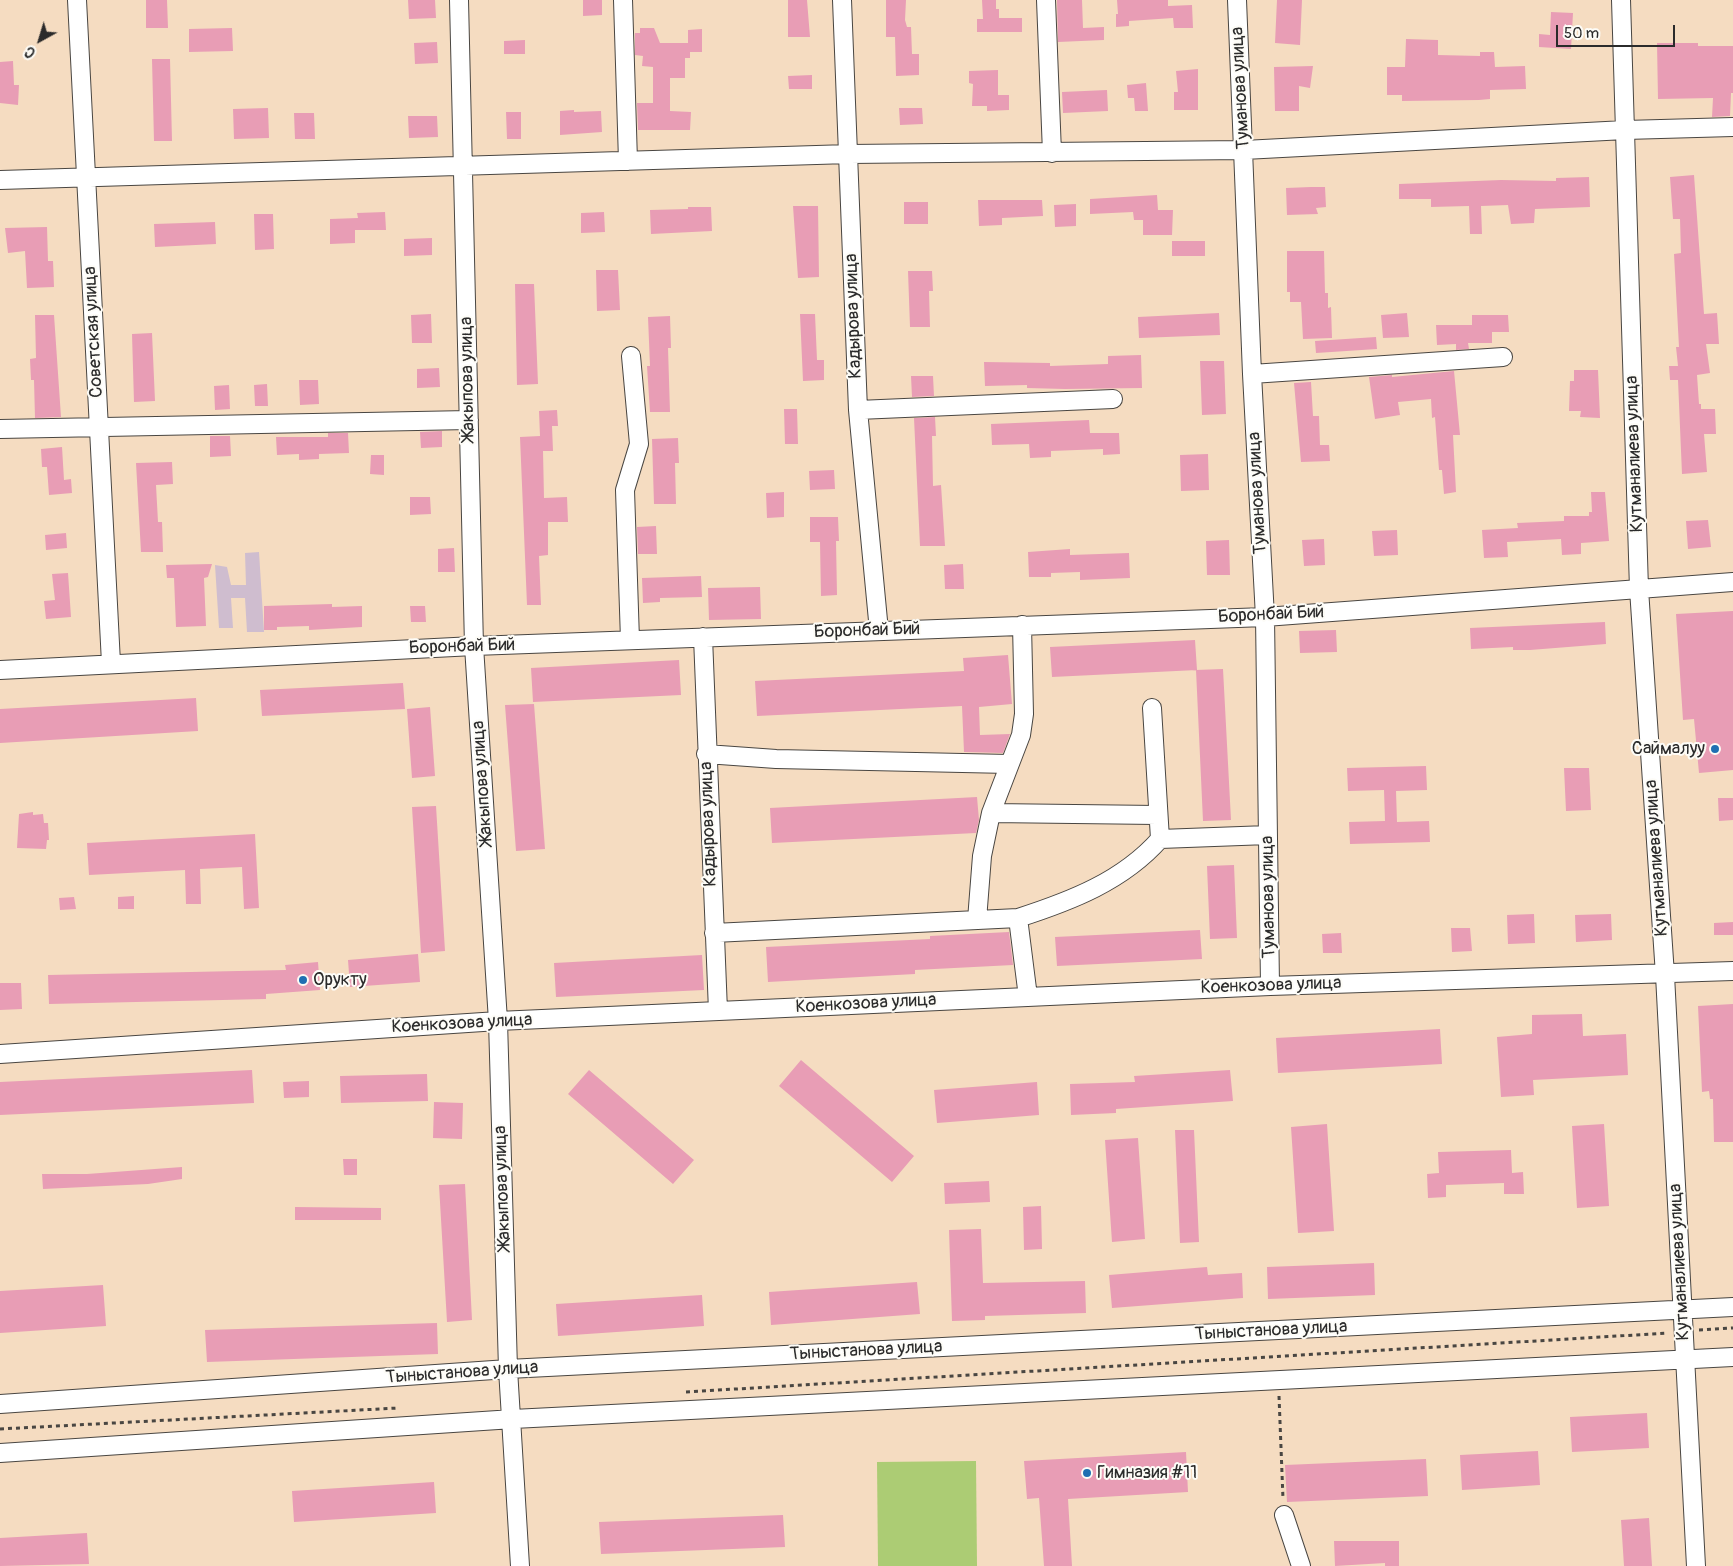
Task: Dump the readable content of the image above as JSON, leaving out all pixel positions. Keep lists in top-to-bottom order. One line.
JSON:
{"streets":{"street":["Туманова улица","Кадырова улица","Советская улица","Жакыпова улица","Кутманалиева улица","Боронбай Бий","Коенкозова улица","Тыныстанова улица"]},"crossings":[["Туманова улица","Боронбай Бий"],["Туманова улица","Коенкозова улица"],["Кадырова улица","Боронбай Бий"],["Кадырова улица","Коенкозова улица"],["Советская улица","Боронбай Бий"],["Жакыпова улица","Боронбай Бий"],["Жакыпова улица","Коенкозова улица"],["Жакыпова улица","Тыныстанова улица"],["Кутманалиева улица","Боронбай Бий"],["Кутманалиева улица","Коенкозова улица"],["Кутманалиева улица","Тыныстанова улица"]],"places":["Саймалуу","Орукту","Гимназия #11"],"scale_bar":"50 m","north":"bottom left"}
